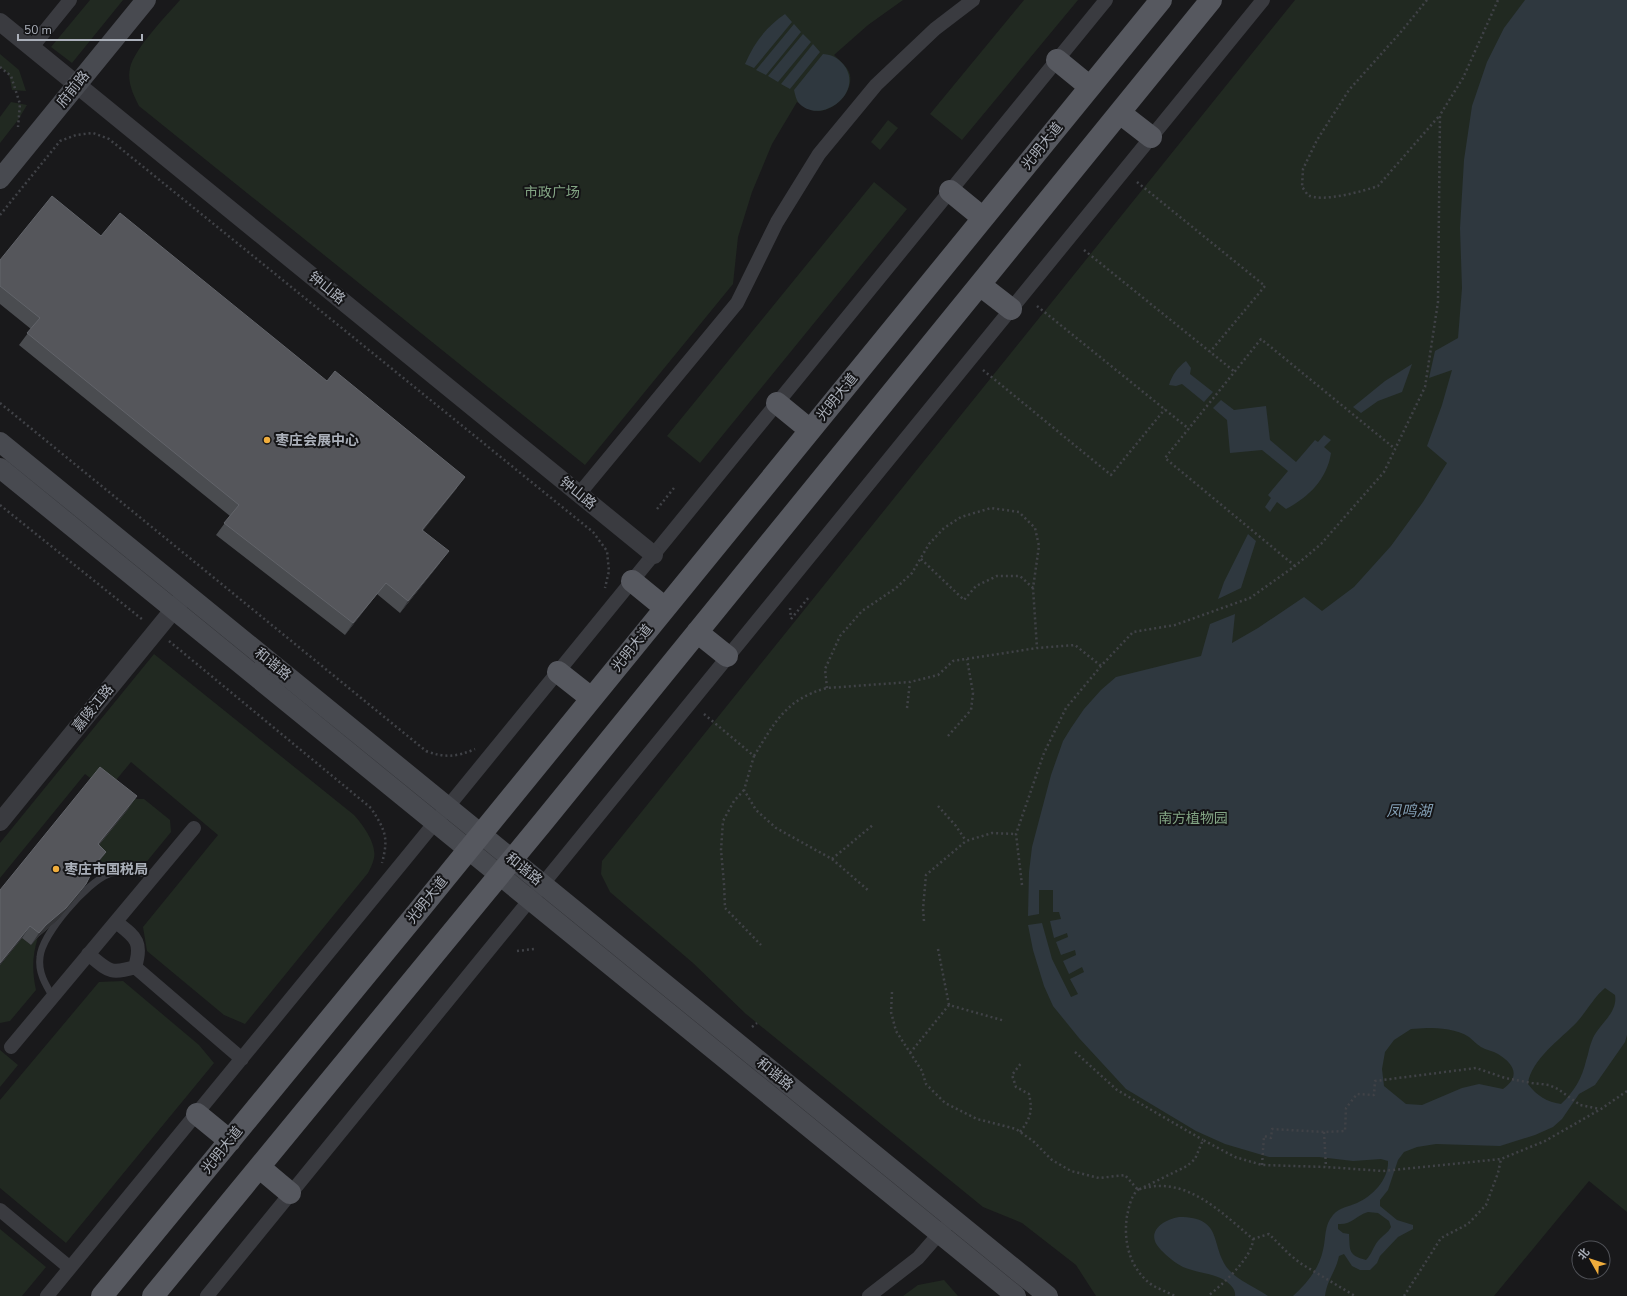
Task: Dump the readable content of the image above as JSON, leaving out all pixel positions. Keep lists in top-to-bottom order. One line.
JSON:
{"streets":{"main road":["府前路","光明大道","和谐路"],"street":["钟山路","嘉陵江路"]},"crossings":[["府前路","钟山路"],["光明大道","和谐路"],["和谐路","嘉陵江路"]],"water":["凤鸣湖"],"parks":["市政广场","南方植物园"],"places":["枣庄会展中心","枣庄市国税局"],"scale_bar":"50 m","north":"top left"}
